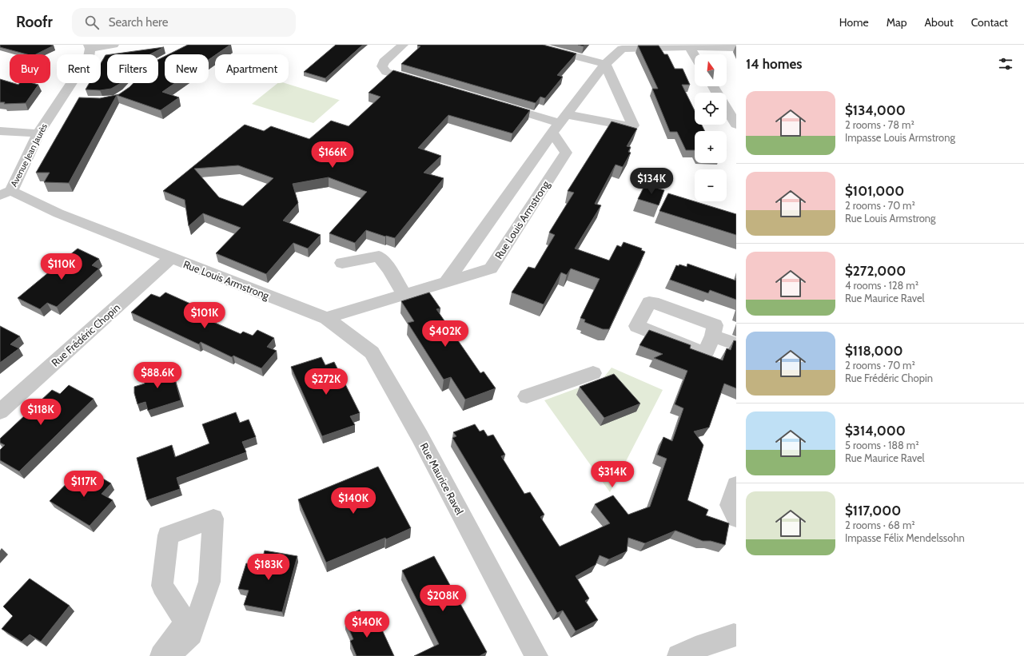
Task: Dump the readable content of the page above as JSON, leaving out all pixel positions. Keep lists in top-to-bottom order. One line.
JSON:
{"streets":{"street":["Avenue Jean Jaurès","Rue Louis Armstrong","Rue Frédéric Chopin","Rue Maurice Ravel"]},"crossings":[["Avenue Jean Jaurès","Rue Louis Armstrong"],["Rue Louis Armstrong","Rue Frédéric Chopin"],["Rue Louis Armstrong","Rue Maurice Ravel"]],"north":"top","page":{"header":"Roofr","search":"Search here","nav":["Home","Map","About","Contact"],"heading":"14 homes","map_buttons":["+","−"],"chip":["Buy","Rent","Filters","New","Apartment"],"list":[{"name":"$134,000","note":"2 rooms · 78 m² · Impasse Louis Armstrong"},{"name":"$101,000","note":"2 rooms · 70 m² · Rue Louis Armstrong"},{"name":"$272,000","note":"4 rooms · 128 m² · Rue Maurice Ravel"},{"name":"$118,000","note":"2 rooms · 70 m² · Rue Frédéric Chopin"},{"name":"$314,000","note":"5 rooms · 188 m² · Rue Maurice Ravel"},{"name":"$117,000","note":"2 rooms · 68 m² · Impasse Félix Mendelssohn"}],"price":["$166K","$134K","$110K","$101K","$402K","$88.6K","$272K","$118K","$314K","$117K","$140K","$183K","$208K","$140K"]}}
